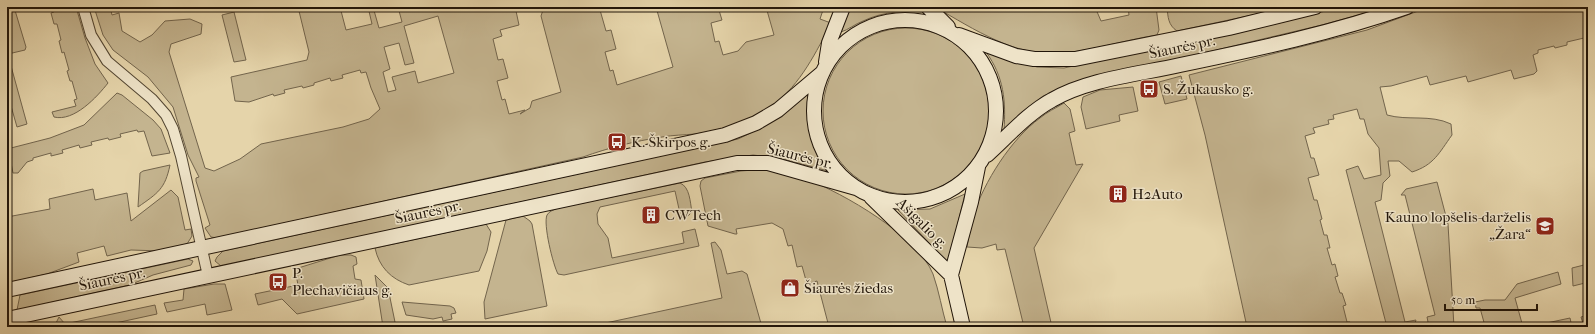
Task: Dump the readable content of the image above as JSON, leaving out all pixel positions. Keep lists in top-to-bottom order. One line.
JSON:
{"streets":{"main road":["Šiaurės pr.","Ašigalio g."]},"crossings":[["Šiaurės pr.","Ašigalio g."]],"places":{"bus stop":["S. Žukausko g.","K. Škirpos g.","P. Plechavičiaus g."],"building":["H2Auto","CWTech"],"school or university":["Kauno lopšelis-darželis „Žara“"],"shop":["Šiaurės žiedas"]},"scale_bar":"50 m"}
